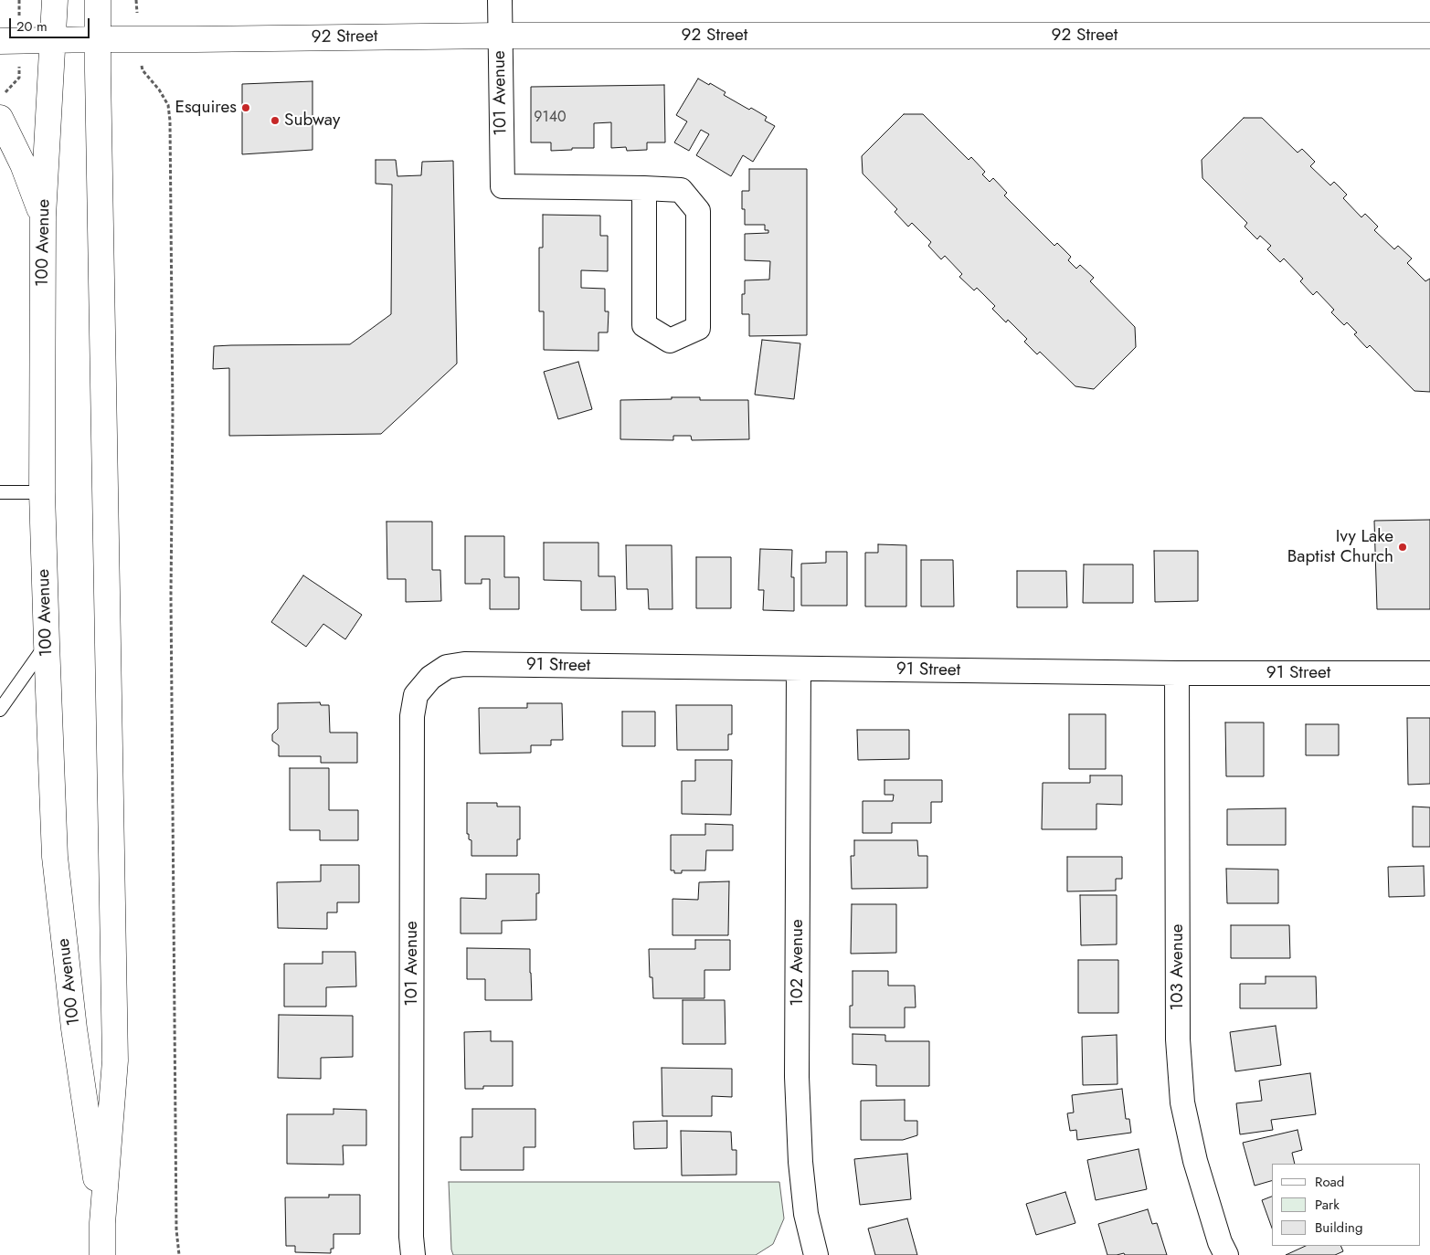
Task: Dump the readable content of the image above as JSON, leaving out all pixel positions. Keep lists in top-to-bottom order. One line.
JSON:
{"streets":{"main road":["92 Street","100 Avenue"],"street":["101 Avenue","91 Street","102 Avenue","103 Avenue"]},"crossings":[["92 Street","101 Avenue"],["92 Street","100 Avenue"],["101 Avenue","91 Street"],["91 Street","102 Avenue"],["91 Street","103 Avenue"]],"places":["Esquires","Subway","Ivy Lake Baptist Church"],"house_numbers":["9140"],"legend":["Road","Park","Building"],"scale_bar":"20 m"}
